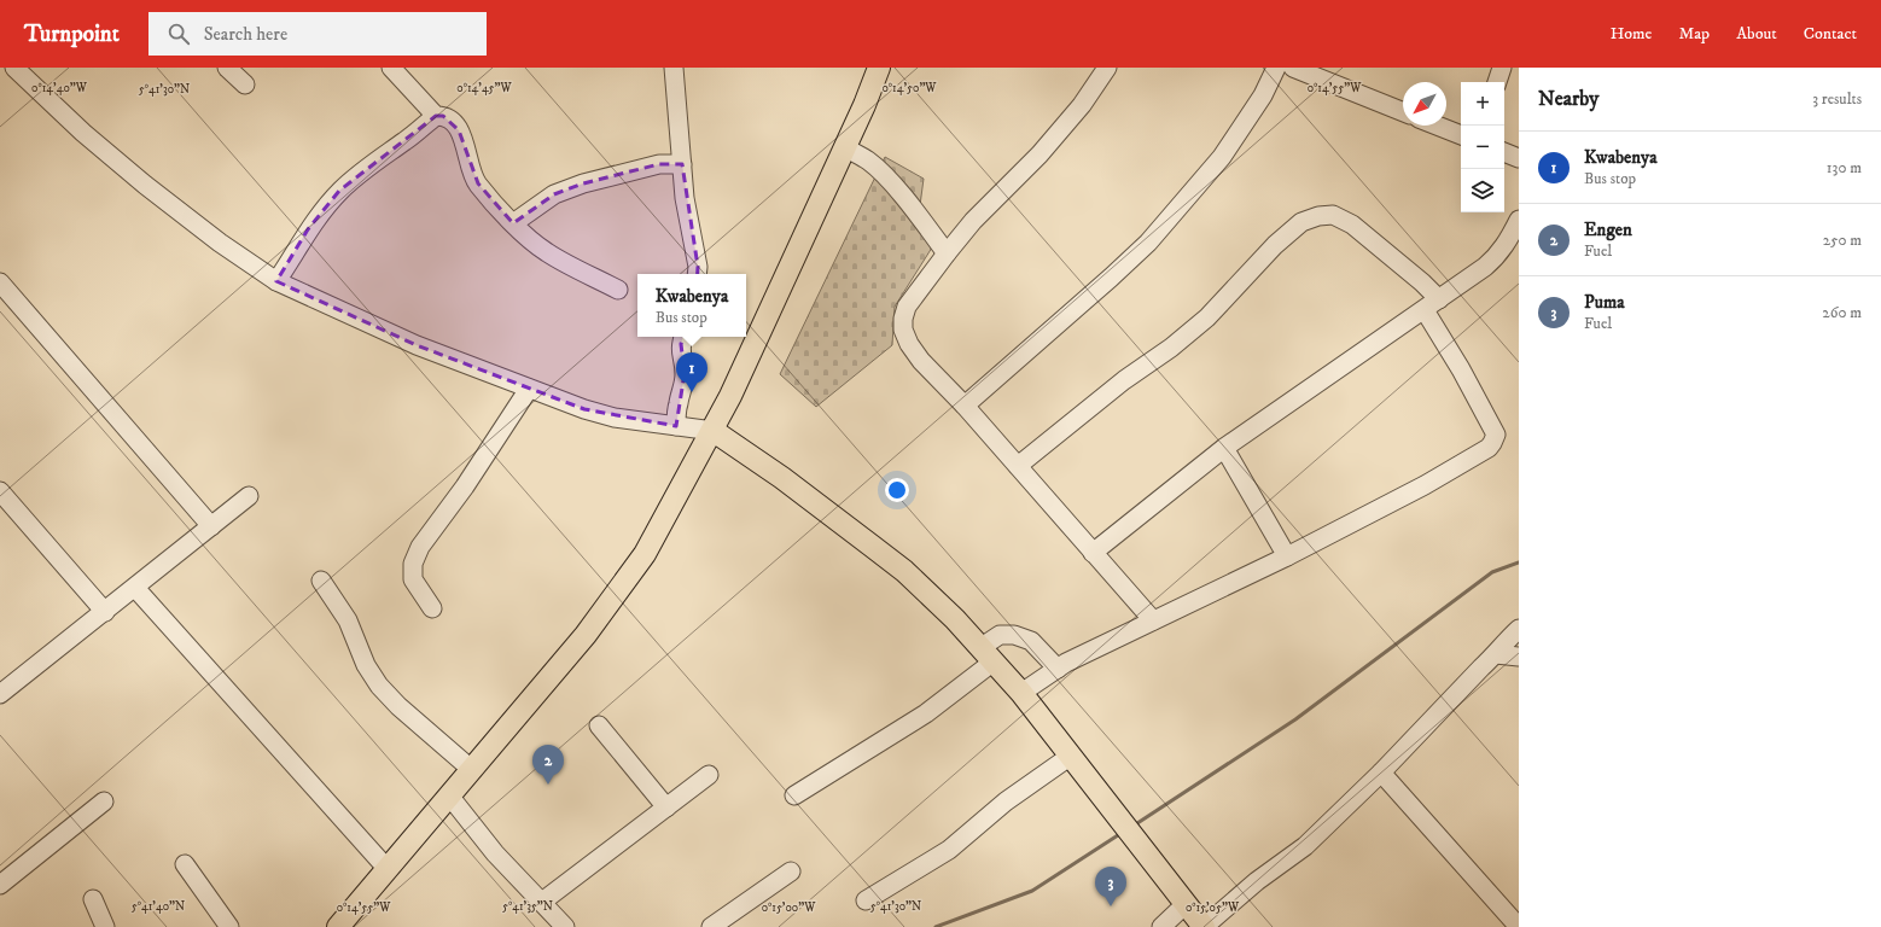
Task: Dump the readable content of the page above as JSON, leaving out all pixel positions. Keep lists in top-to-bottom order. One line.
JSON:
{"north":"bottom left","page":{"header":"Turnpoint","search":"Search here","nav":["Home","Map","About","Contact"],"heading":["Nearby","3 results"],"map_buttons":["+","−"],"list":[{"mark":"1","name":"Kwabenya","note":"Bus stop","value":"130 m"},{"mark":"2","name":"Engen","note":"Fuel","value":"250 m"},{"mark":"3","name":"Puma","note":"Fuel","value":"260 m"}],"popup":["Kwabenya","Bus stop"],"pins":["1","2","3"]},"coordinates":["0°14'40\"W","0°14'45\"W","0°14'50\"W","0°14'55\"W","5°41'30\"N","5°41'40\"N","5°41'35\"N","0°15'00\"W","0°15'05\"W"]}
